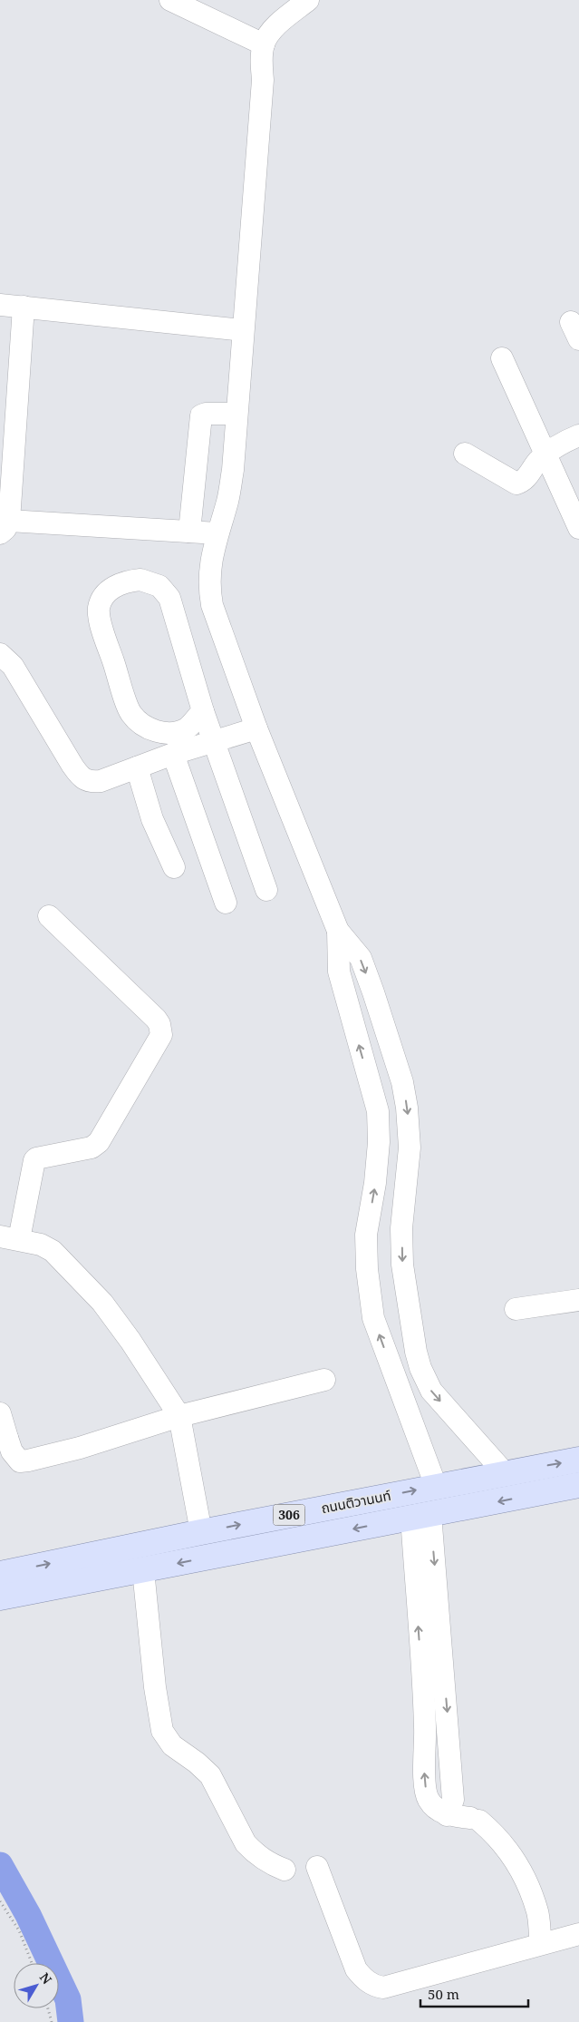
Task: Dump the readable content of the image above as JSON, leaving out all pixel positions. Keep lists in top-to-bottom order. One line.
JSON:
{"streets":{"main road":["ถนนติวานนท์","306"]},"scale_bar":"50 m","north":"top right"}
